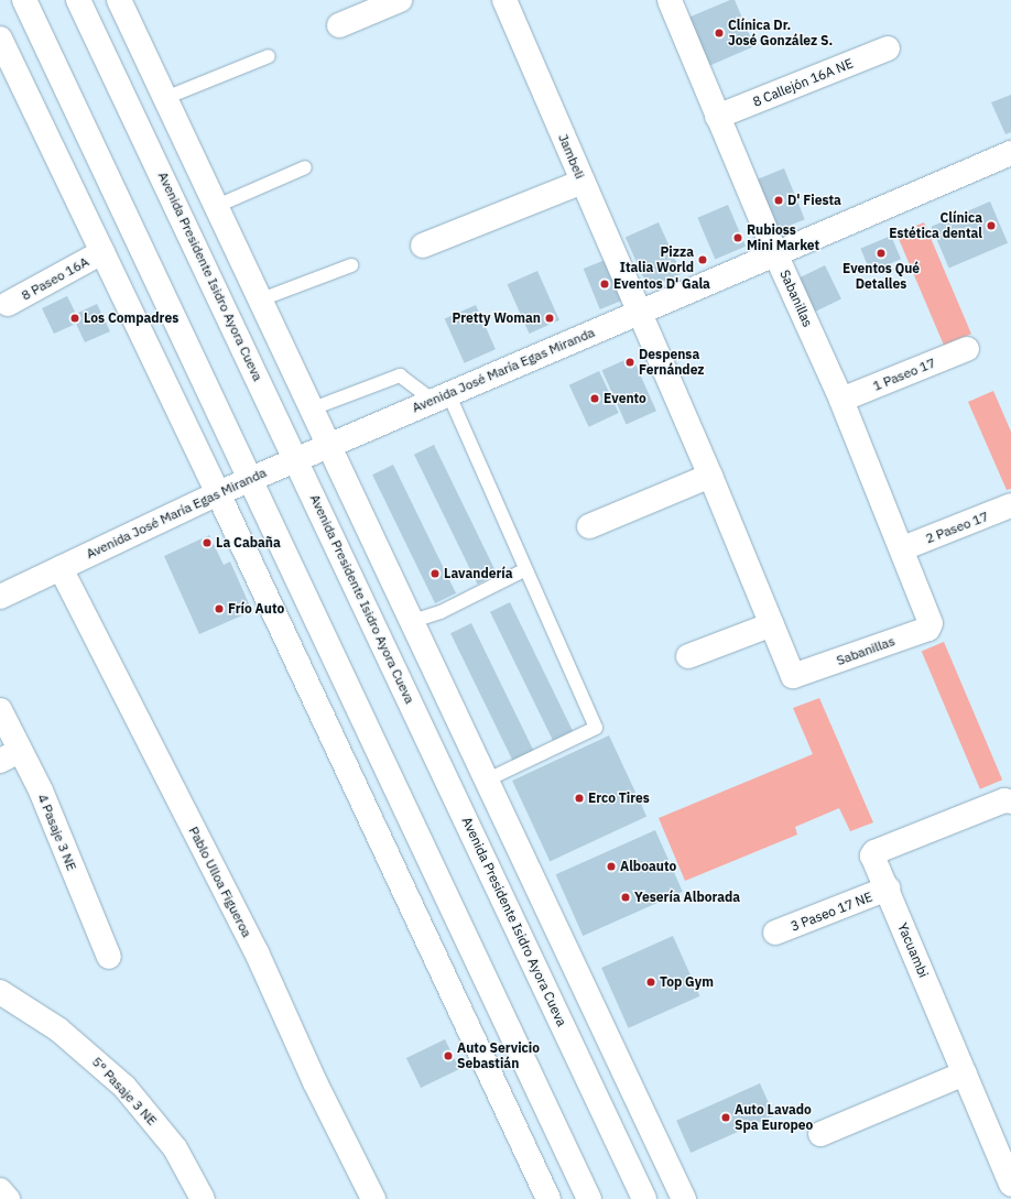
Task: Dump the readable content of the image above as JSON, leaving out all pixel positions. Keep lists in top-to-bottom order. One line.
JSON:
{"streets":{"street":["8 Callejón 16A NE","Jambeli","Avenida Presidente Isidro Ayora Cueva","8 Paseo 16A","Sabanillas","Avenida José María Egas Miranda","1 Paseo 17","2 Paseo 17","4 Pasaje 3 NE","Pablo Ulloa Figueroa","3 Paseo 17 NE","Yacuambi","5° Pasaje 3 NE"]},"crossings":[["Jambeli","Sabanillas"],["Jambeli","Avenida José María Egas Miranda"],["Avenida Presidente Isidro Ayora Cueva","Avenida José María Egas Miranda"],["Sabanillas","Avenida José María Egas Miranda"],["Sabanillas","1 Paseo 17"],["Sabanillas","2 Paseo 17"],["Avenida José María Egas Miranda","Pablo Ulloa Figueroa"],["3 Paseo 17 NE","Yacuambi"]],"places":["Clínica Dr. José González S.","D' Fiesta","Clínica Estética dental","Rubioss Mini Market","Eventos Qué Detalles","Pizza Italia World","Eventos D' Gala","Los Compadres","Pretty Woman","Despensa Fernández","Evento","La Cabaña","Lavandería","Frío Auto","Erco Tires","Alboauto","Yesería Alborada","Top Gym","Auto Servicio Sebastián","Auto Lavado Spa Europeo"]}
